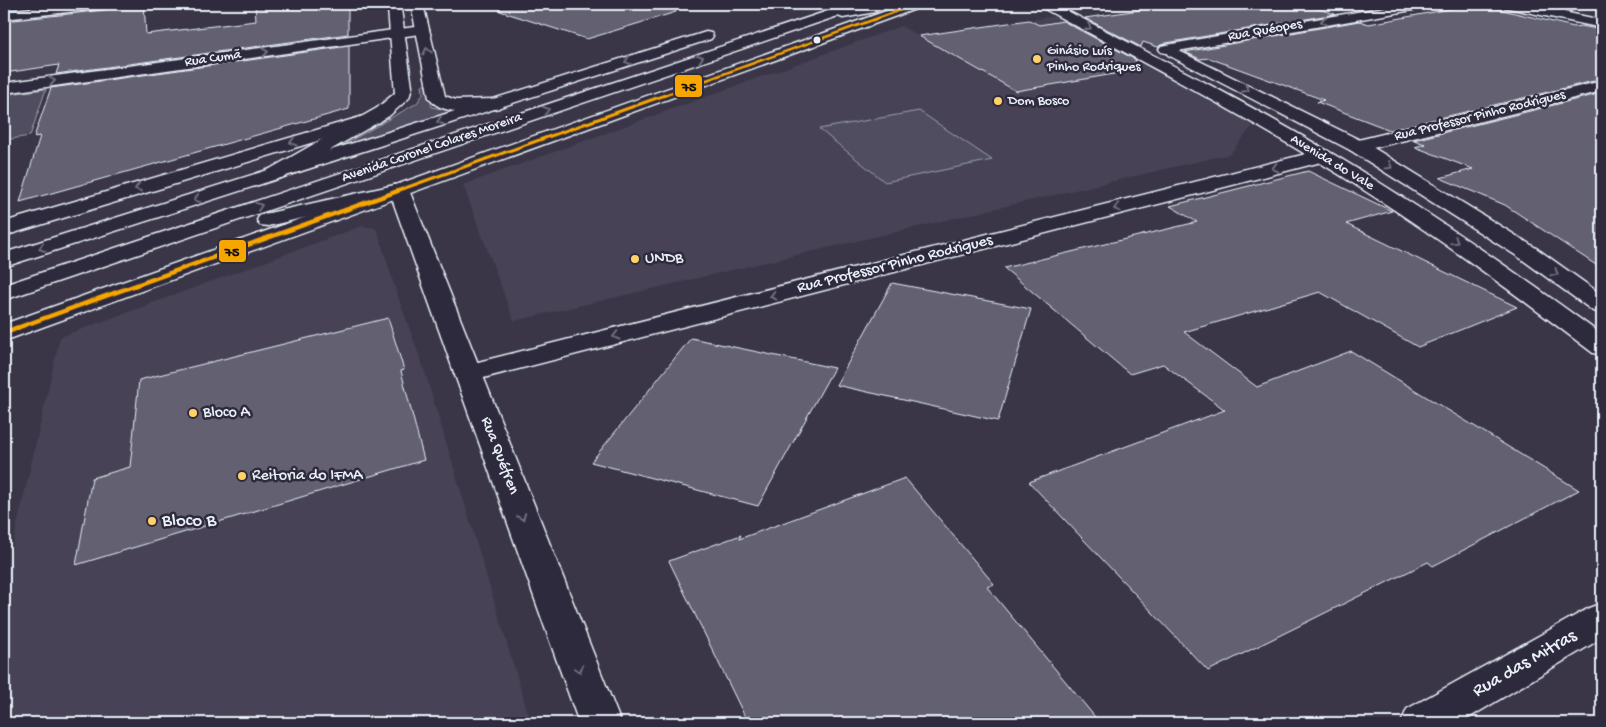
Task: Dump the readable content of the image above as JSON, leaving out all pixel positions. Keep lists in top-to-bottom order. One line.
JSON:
{"streets":{"main road":["Rua Quéopes","Rua Cumã","Rua Professor Pinho Rodrigues","Avenida Coronel Colares Moreira","Avenida do Vale","Rua Quéfren","Rua das Mitras"]},"crossings":[["Rua Quéopes","Avenida do Vale"],["Rua Professor Pinho Rodrigues","Avenida do Vale"],["Rua Professor Pinho Rodrigues","Rua Quéfren"]],"one_way":["Rua Quéopes","Rua Quéfren"],"places":["Ginásio Luís Pinho Rodriques","Dom Bosco","UNDB","Bloco A","Reitoria do IFMA","Bloco B"],"lines":["transit line 75"]}
